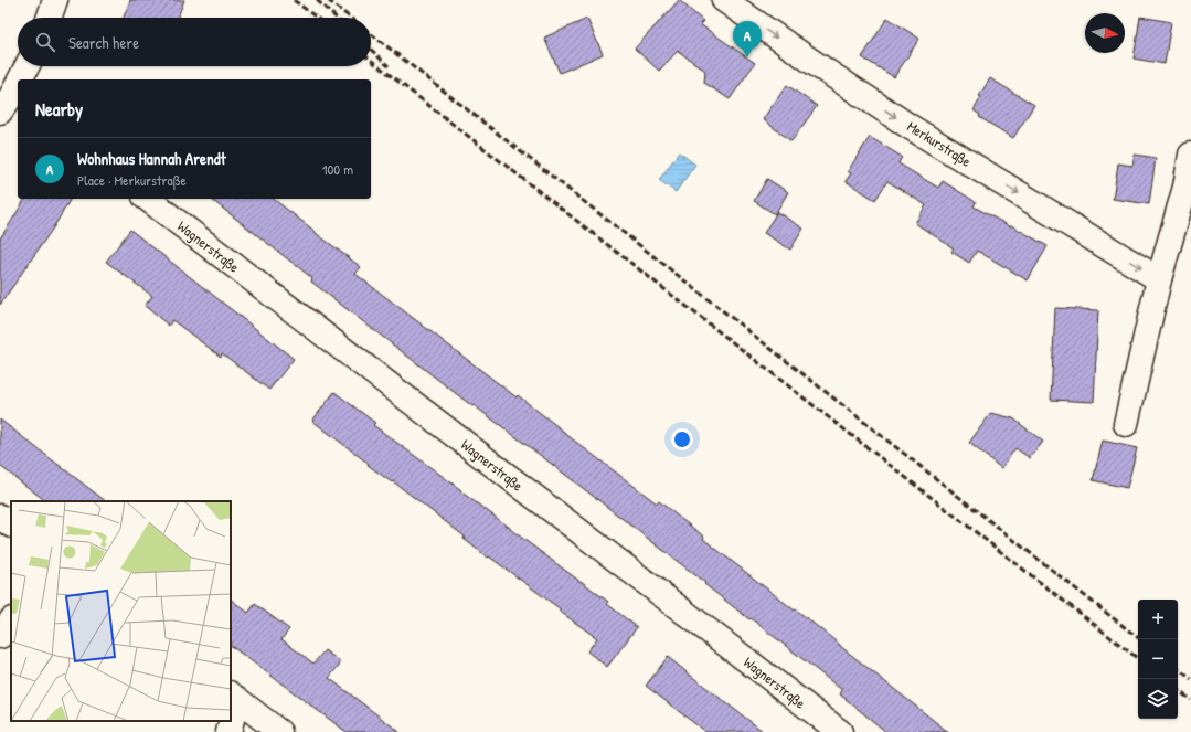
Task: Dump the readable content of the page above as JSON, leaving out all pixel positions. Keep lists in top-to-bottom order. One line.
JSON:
{"streets":{"street":["Merkurstraße","Wagnerstraße"]},"one_way":["Merkurstraße"],"north":"right","page":{"search":"Search here","pins":"A","heading":"Nearby","list":[{"mark":"A","name":"Wohnhaus Hannah Arendt","note":"Place · Merkurstraße","value":"100 m"}],"map_buttons":["+","−"]}}
